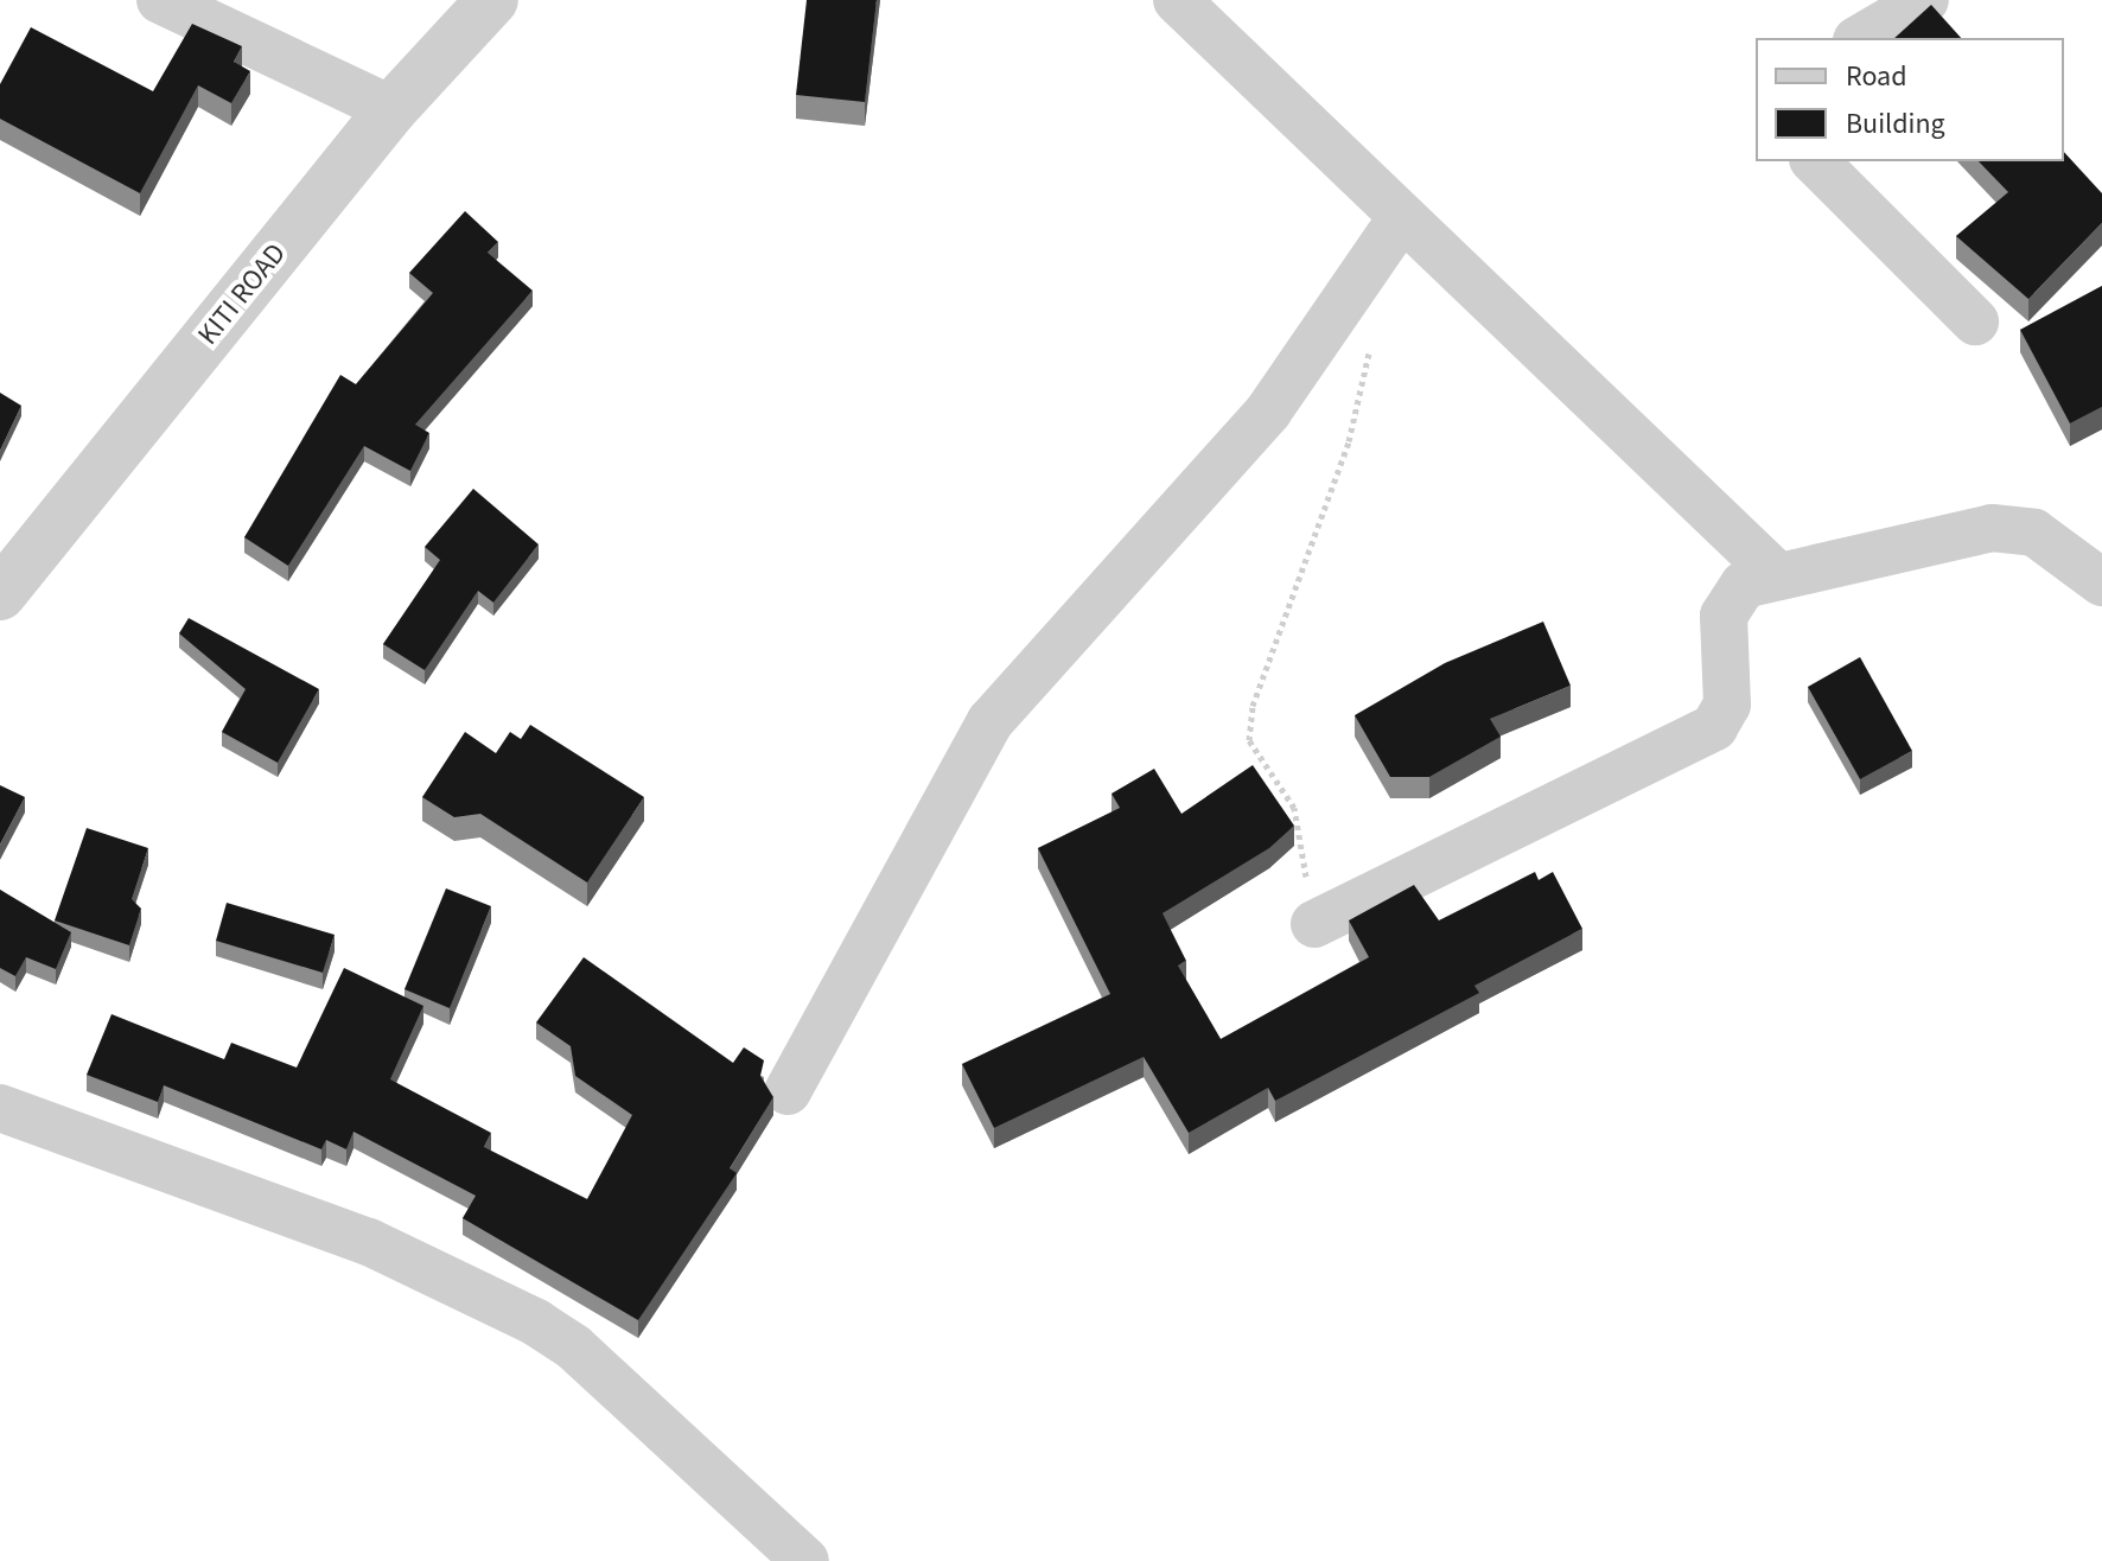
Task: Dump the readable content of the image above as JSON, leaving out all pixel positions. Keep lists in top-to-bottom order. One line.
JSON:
{"streets":{"street":["KITI ROAD"]},"legend":["Road","Building"]}
